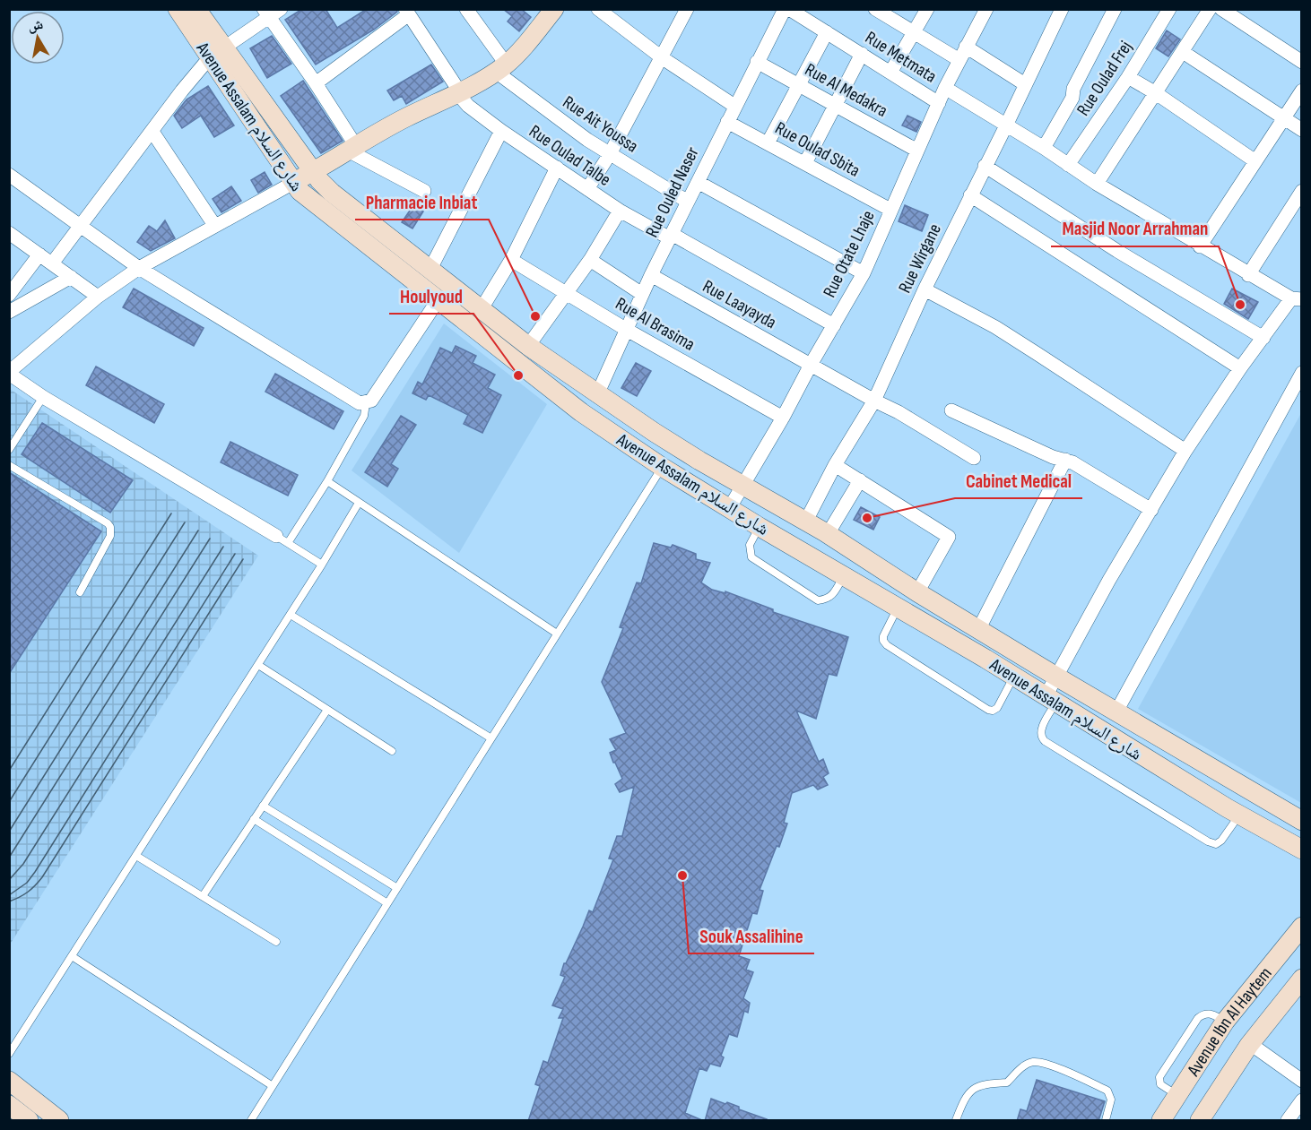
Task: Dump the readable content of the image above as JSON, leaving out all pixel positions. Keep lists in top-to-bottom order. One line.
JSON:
{"streets":{"street":["Rue Metmata","Rue Oulad Frej","Rue Al Medakra","Avenue Assalam شارع السلام","Rue Ait Youssa","Rue Oulad Sbita","Rue Oulad Talbe","Rue Ouled Naser","Rue Otate Lhaje","Rue Wirgane","Rue Laayayda","Rue Al Brasima","Avenue Ibn Al Haytem"]},"crossings":[["Rue Metmata","Rue Otate Lhaje"],["Rue Al Medakra","Rue Ouled Naser"],["Rue Al Medakra","Rue Otate Lhaje"],["Avenue Assalam شارع السلام","Rue Ouled Naser"],["Avenue Assalam شارع السلام","Rue Otate Lhaje"],["Avenue Assalam شارع السلام","Rue Wirgane"],["Rue Ait Youssa","Rue Ouled Naser"],["Rue Oulad Sbita","Rue Ouled Naser"],["Rue Oulad Sbita","Rue Otate Lhaje"],["Rue Oulad Talbe","Rue Ouled Naser"],["Rue Oulad Talbe","Rue Otate Lhaje"],["Rue Ouled Naser","Rue Laayayda"],["Rue Ouled Naser","Rue Al Brasima"],["Rue Otate Lhaje","Rue Laayayda"],["Rue Otate Lhaje","Rue Al Brasima"],["Rue Wirgane","Rue Laayayda"]],"places":["Masjid Noor Arrahman","Pharmacie Inbiat","Houlyoud","Cabinet Medical","Souk Assalihine"],"north":"top"}
